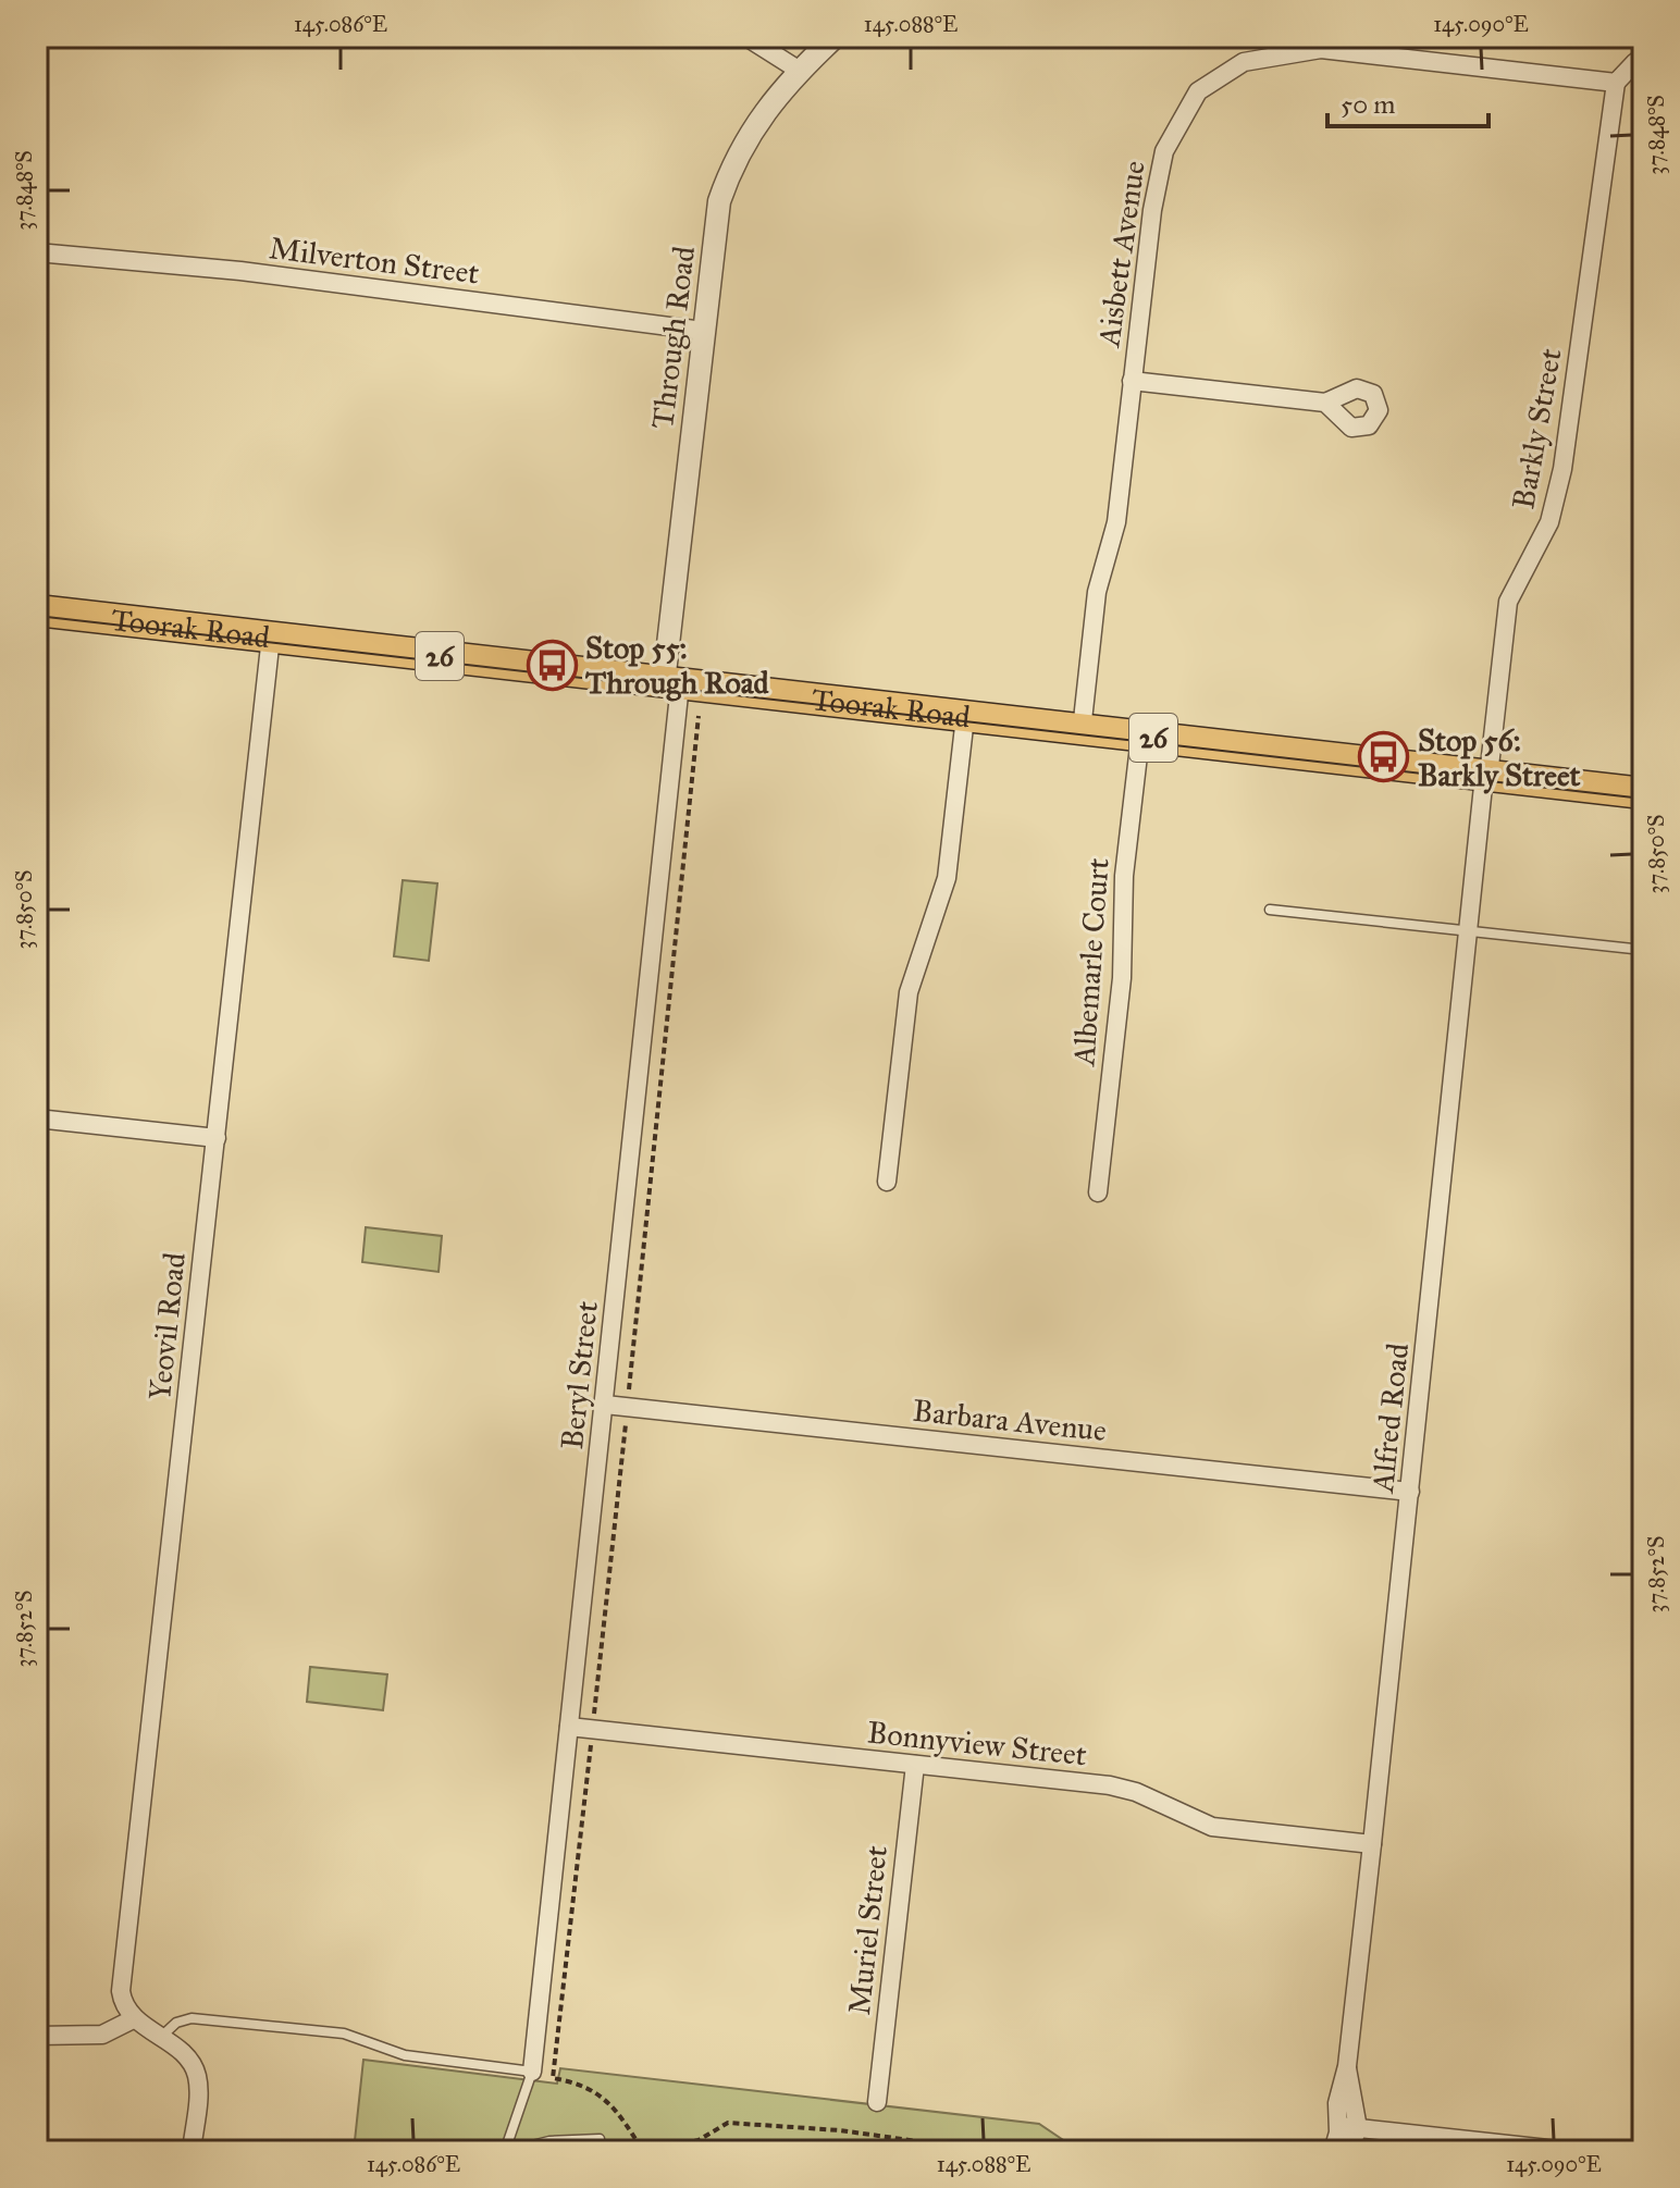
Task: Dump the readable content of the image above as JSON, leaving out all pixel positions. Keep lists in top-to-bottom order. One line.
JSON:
{"streets":{"highway":["Toorak Road","26"],"street":["Aisbett Avenue","Milverton Street","Through Road","Barkly Street","Albemarle Court","Yeovil Road","Beryl Street","Alfred Road","Barbara Avenue","Bonnyview Street","Muriel Street"]},"crossings":[["Aisbett Avenue","Barkly Street"],["Aisbett Avenue","Toorak Road"],["Milverton Street","Through Road"],["Through Road","Toorak Road"],["Through Road","Beryl Street"],["Barkly Street","Toorak Road"],["Barkly Street","Alfred Road"],["Toorak Road","Albemarle Court"],["Toorak Road","Yeovil Road"],["Toorak Road","Beryl Street"],["Toorak Road","Alfred Road"],["Beryl Street","Barbara Avenue"],["Beryl Street","Bonnyview Street"],["Alfred Road","Barbara Avenue"],["Alfred Road","Bonnyview Street"],["Bonnyview Street","Muriel Street"]],"places":{"bus stop":["Stop 55: Through Road","Stop 56: Barkly Street"]},"scale_bar":"50 m","coordinates":["145.086°E","145.088°E","145.090°E","37.848°S","37.850°S","37.852°S"]}
